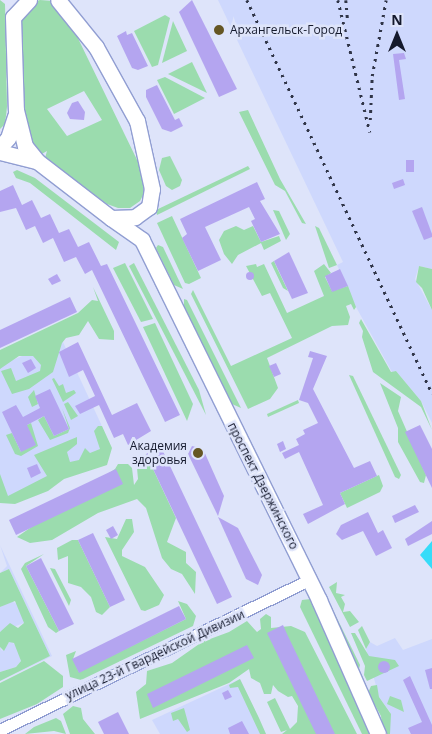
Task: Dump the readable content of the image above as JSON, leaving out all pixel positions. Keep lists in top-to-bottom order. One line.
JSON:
{"streets":{"main road":["проспект Дзержинского"],"street":["улица 23-й Гвардейской Дивизии"]},"crossings":[["проспект Дзержинского","улица 23-й Гвардейской Дивизии"]],"places":["Архангельск-Город","Академия здоровья"],"north":"top"}
